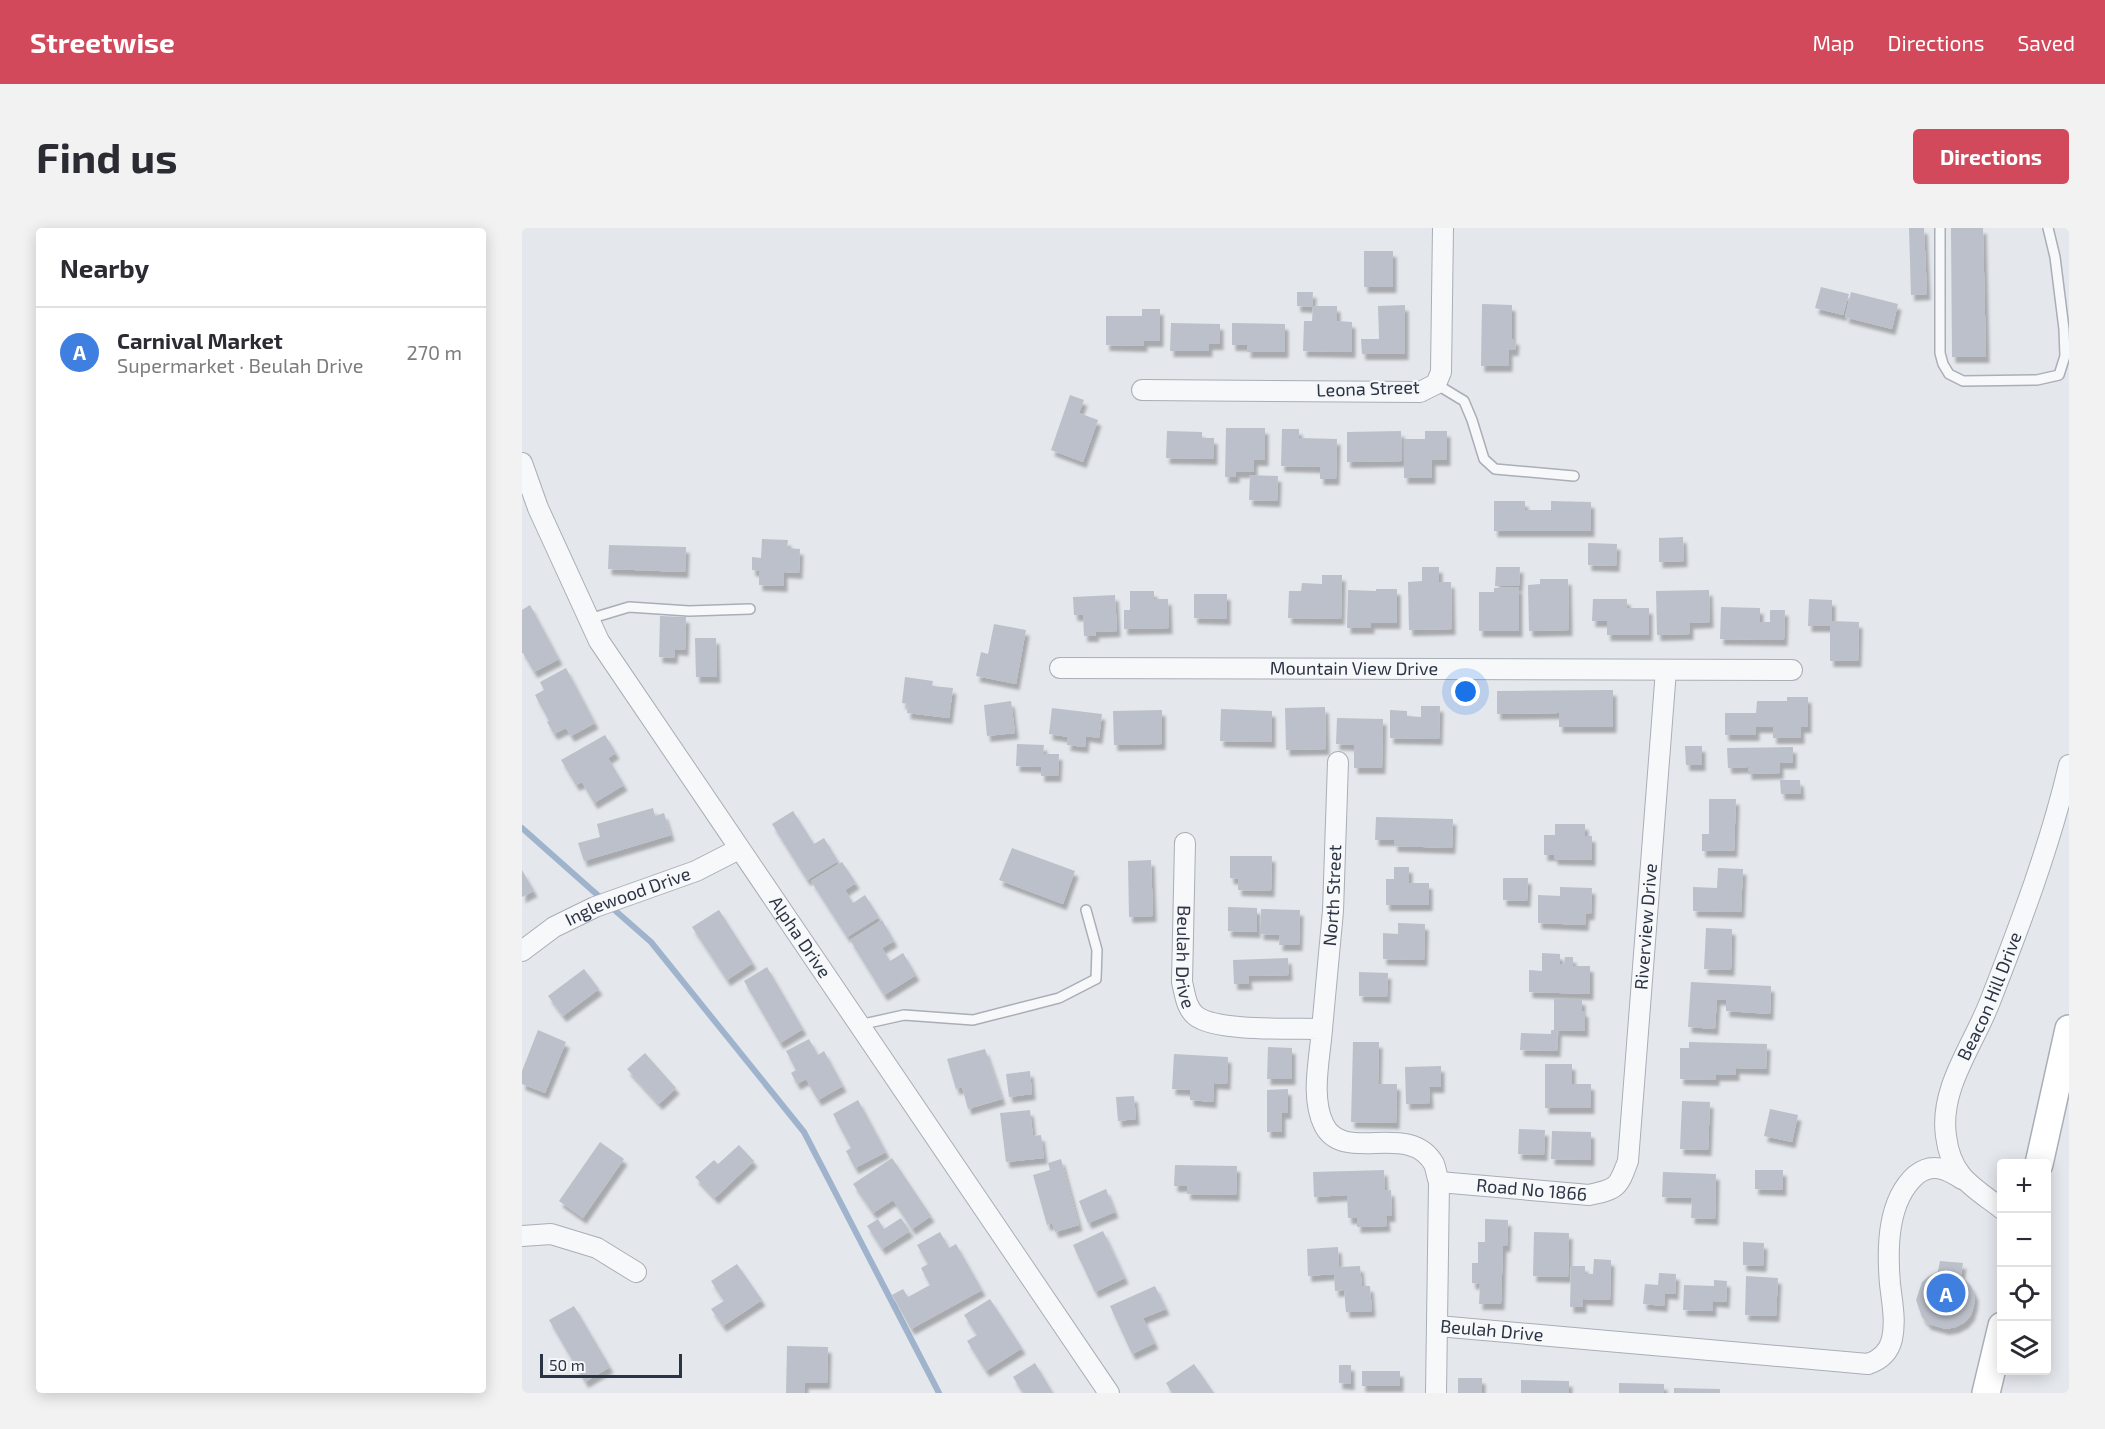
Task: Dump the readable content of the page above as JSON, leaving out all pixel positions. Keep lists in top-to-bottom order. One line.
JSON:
{"streets":{"street":["Leona Street","Mountain View Drive","North Street","Inglewood Drive","Riverview Drive","Alpha Drive","Beulah Drive","Beacon Hill Drive","Road No 1866"]},"crossings":[["Mountain View Drive","Riverview Drive"],["North Street","Beulah Drive"],["Inglewood Drive","Alpha Drive"],["Riverview Drive","Road No 1866"],["Beulah Drive","Beacon Hill Drive"],["Beulah Drive","Road No 1866"]],"scale_bar":"50 m","page":{"header":"Streetwise","nav":["Map","Directions","Saved"],"buttons":"Directions","title":"Find us","heading":"Nearby","list":[{"mark":"A","name":"Carnival Market","note":"Supermarket · Beulah Drive","value":"270 m"}],"map_buttons":["+","−"],"pins":"A","scale":"50 m"}}
